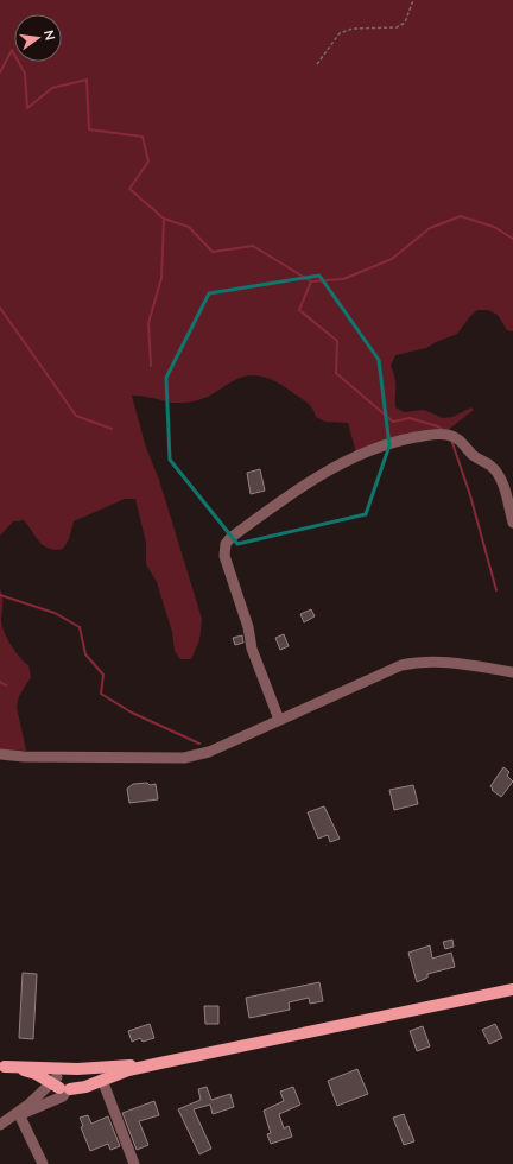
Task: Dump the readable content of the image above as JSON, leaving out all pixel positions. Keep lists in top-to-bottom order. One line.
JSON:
{"north":"right"}
